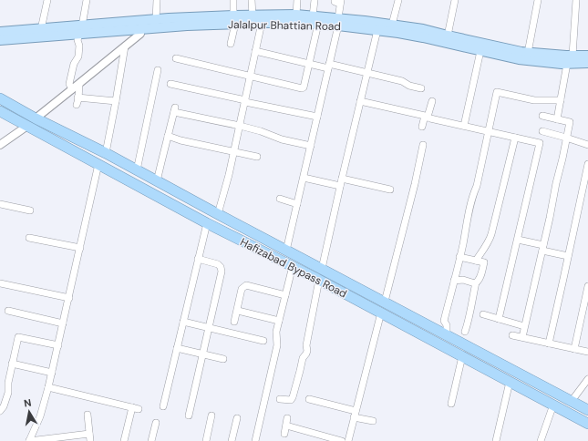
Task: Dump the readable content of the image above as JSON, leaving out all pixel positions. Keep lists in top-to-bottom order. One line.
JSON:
{"streets":{"highway":["Hafizabad Bypass Road"],"main road":["Jalalpur Bhattian Road"]},"north":"top"}
